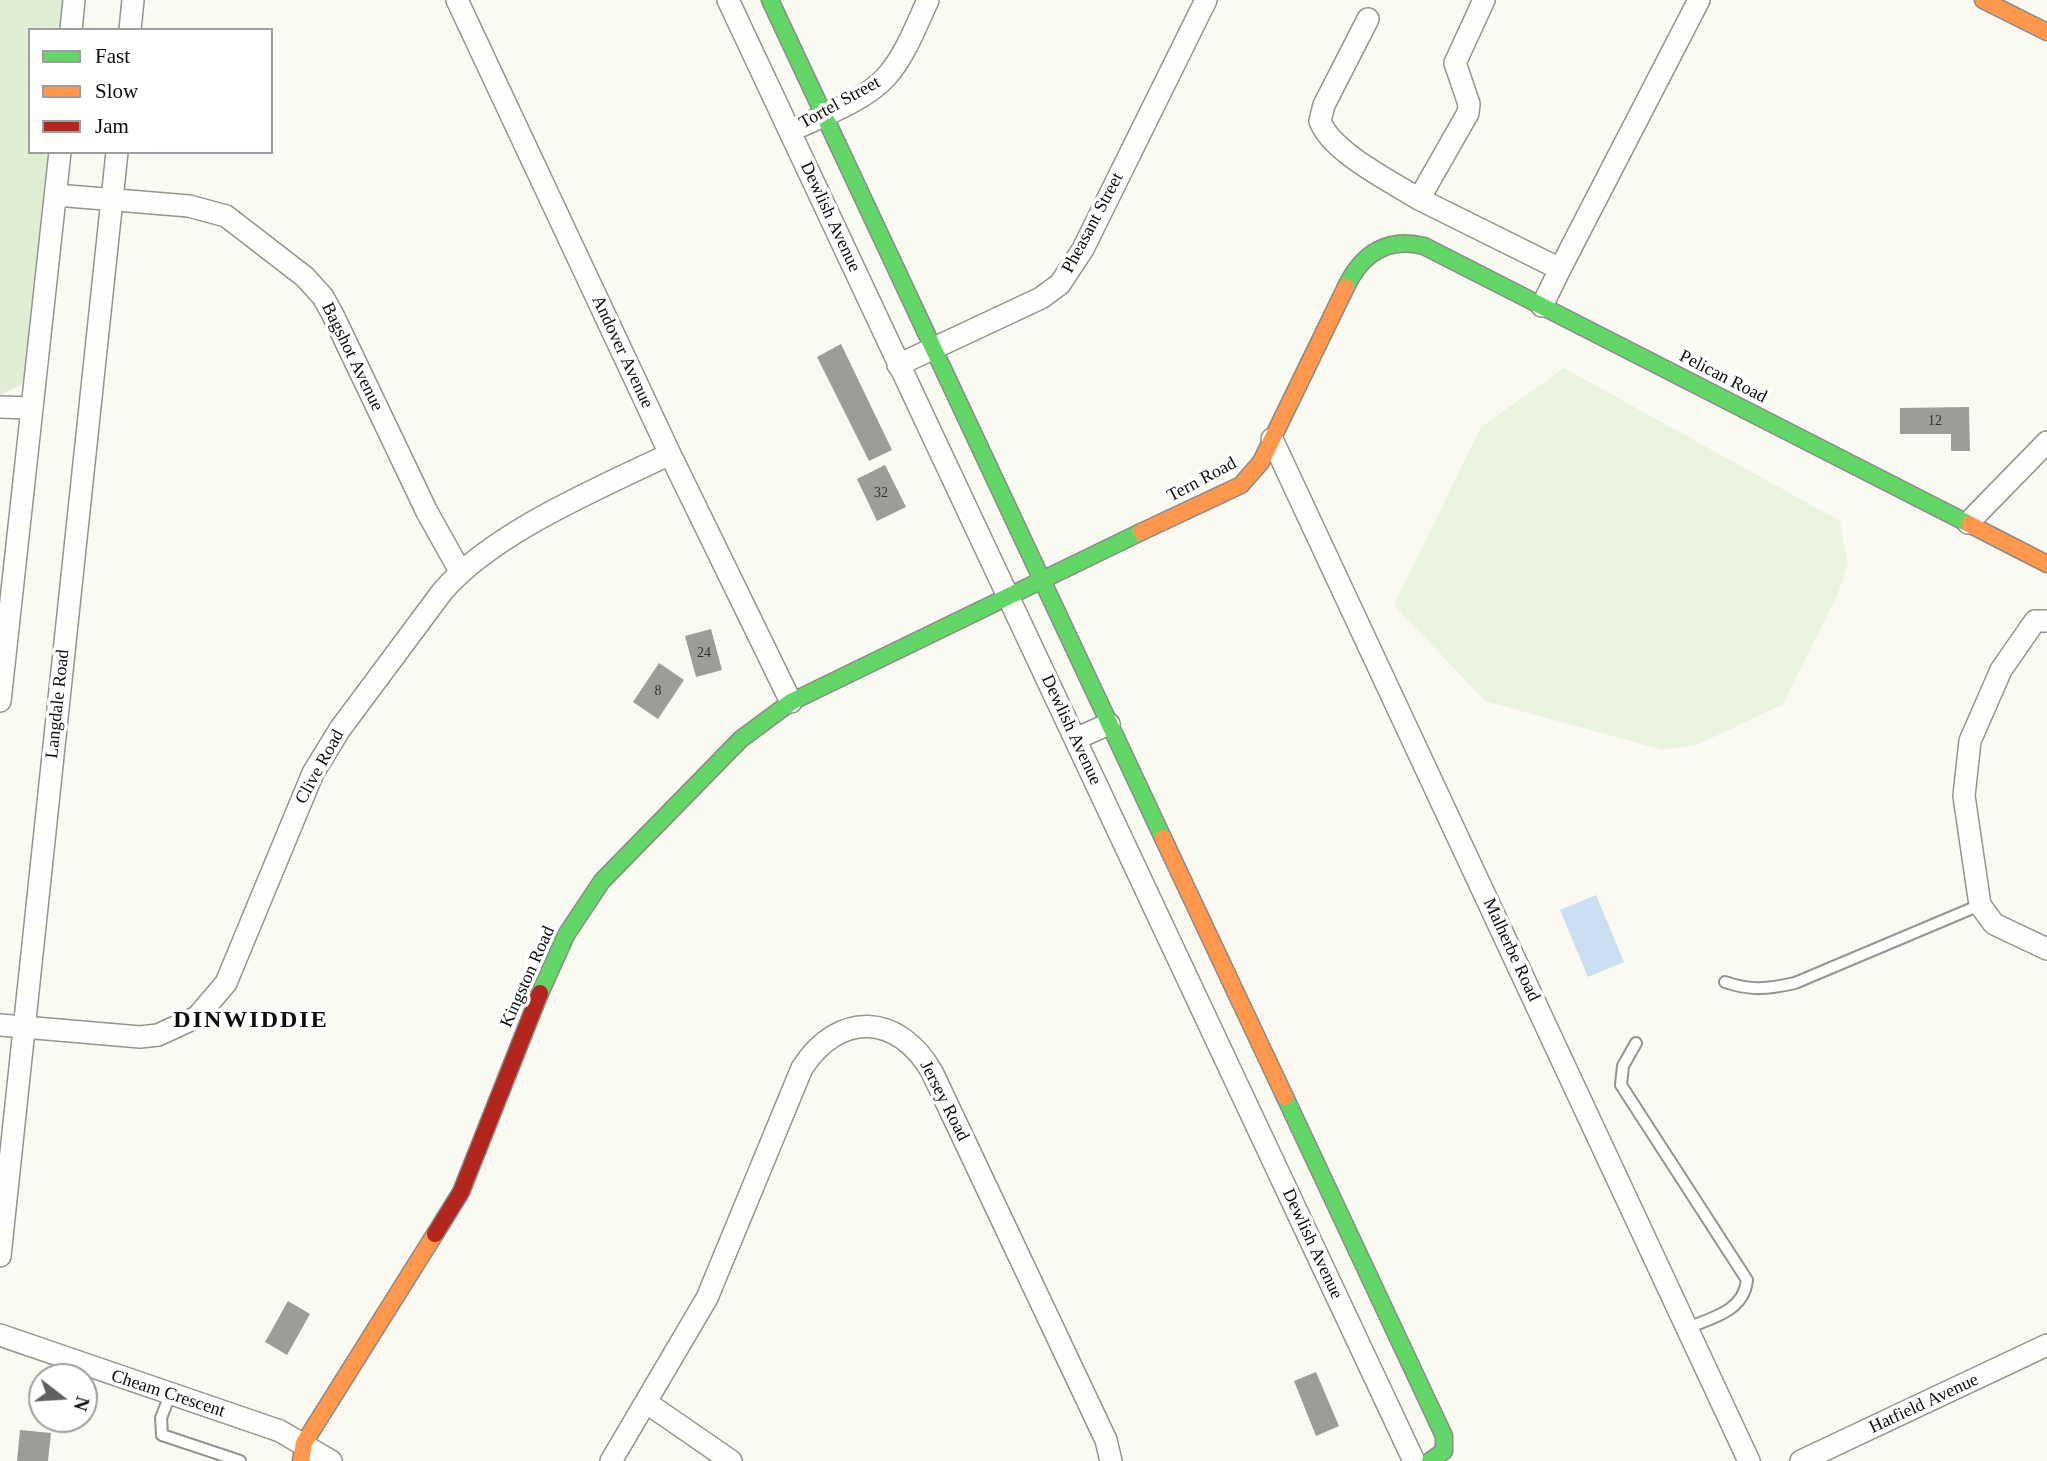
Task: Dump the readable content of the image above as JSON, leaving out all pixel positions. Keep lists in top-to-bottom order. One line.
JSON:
{"streets":{"main road":["Dewlish Avenue","Pelican Road","Tern Road","Kingston Road"],"street":["Tortel Street","Pheasant Street","Andover Avenue","Bagshot Avenue","Langdale Road","Clive Road","Malherbe Road","Jersey Road","Cheam Crescent","Hatfield Avenue"]},"crossings":[["Tortel Street","Dewlish Avenue"],["Dewlish Avenue","Pheasant Street"],["Dewlish Avenue","Tern Road"],["Dewlish Avenue","Kingston Road"],["Andover Avenue","Clive Road"],["Andover Avenue","Kingston Road"],["Bagshot Avenue","Langdale Road"],["Bagshot Avenue","Clive Road"],["Pelican Road","Tern Road"],["Tern Road","Malherbe Road"],["Tern Road","Kingston Road"],["Langdale Road","Clive Road"],["Kingston Road","Cheam Crescent"]],"districts":["DINWIDDIE"],"house_numbers":["12","32","24","8"],"legend":["Fast","Slow","Jam"],"north":"right"}
